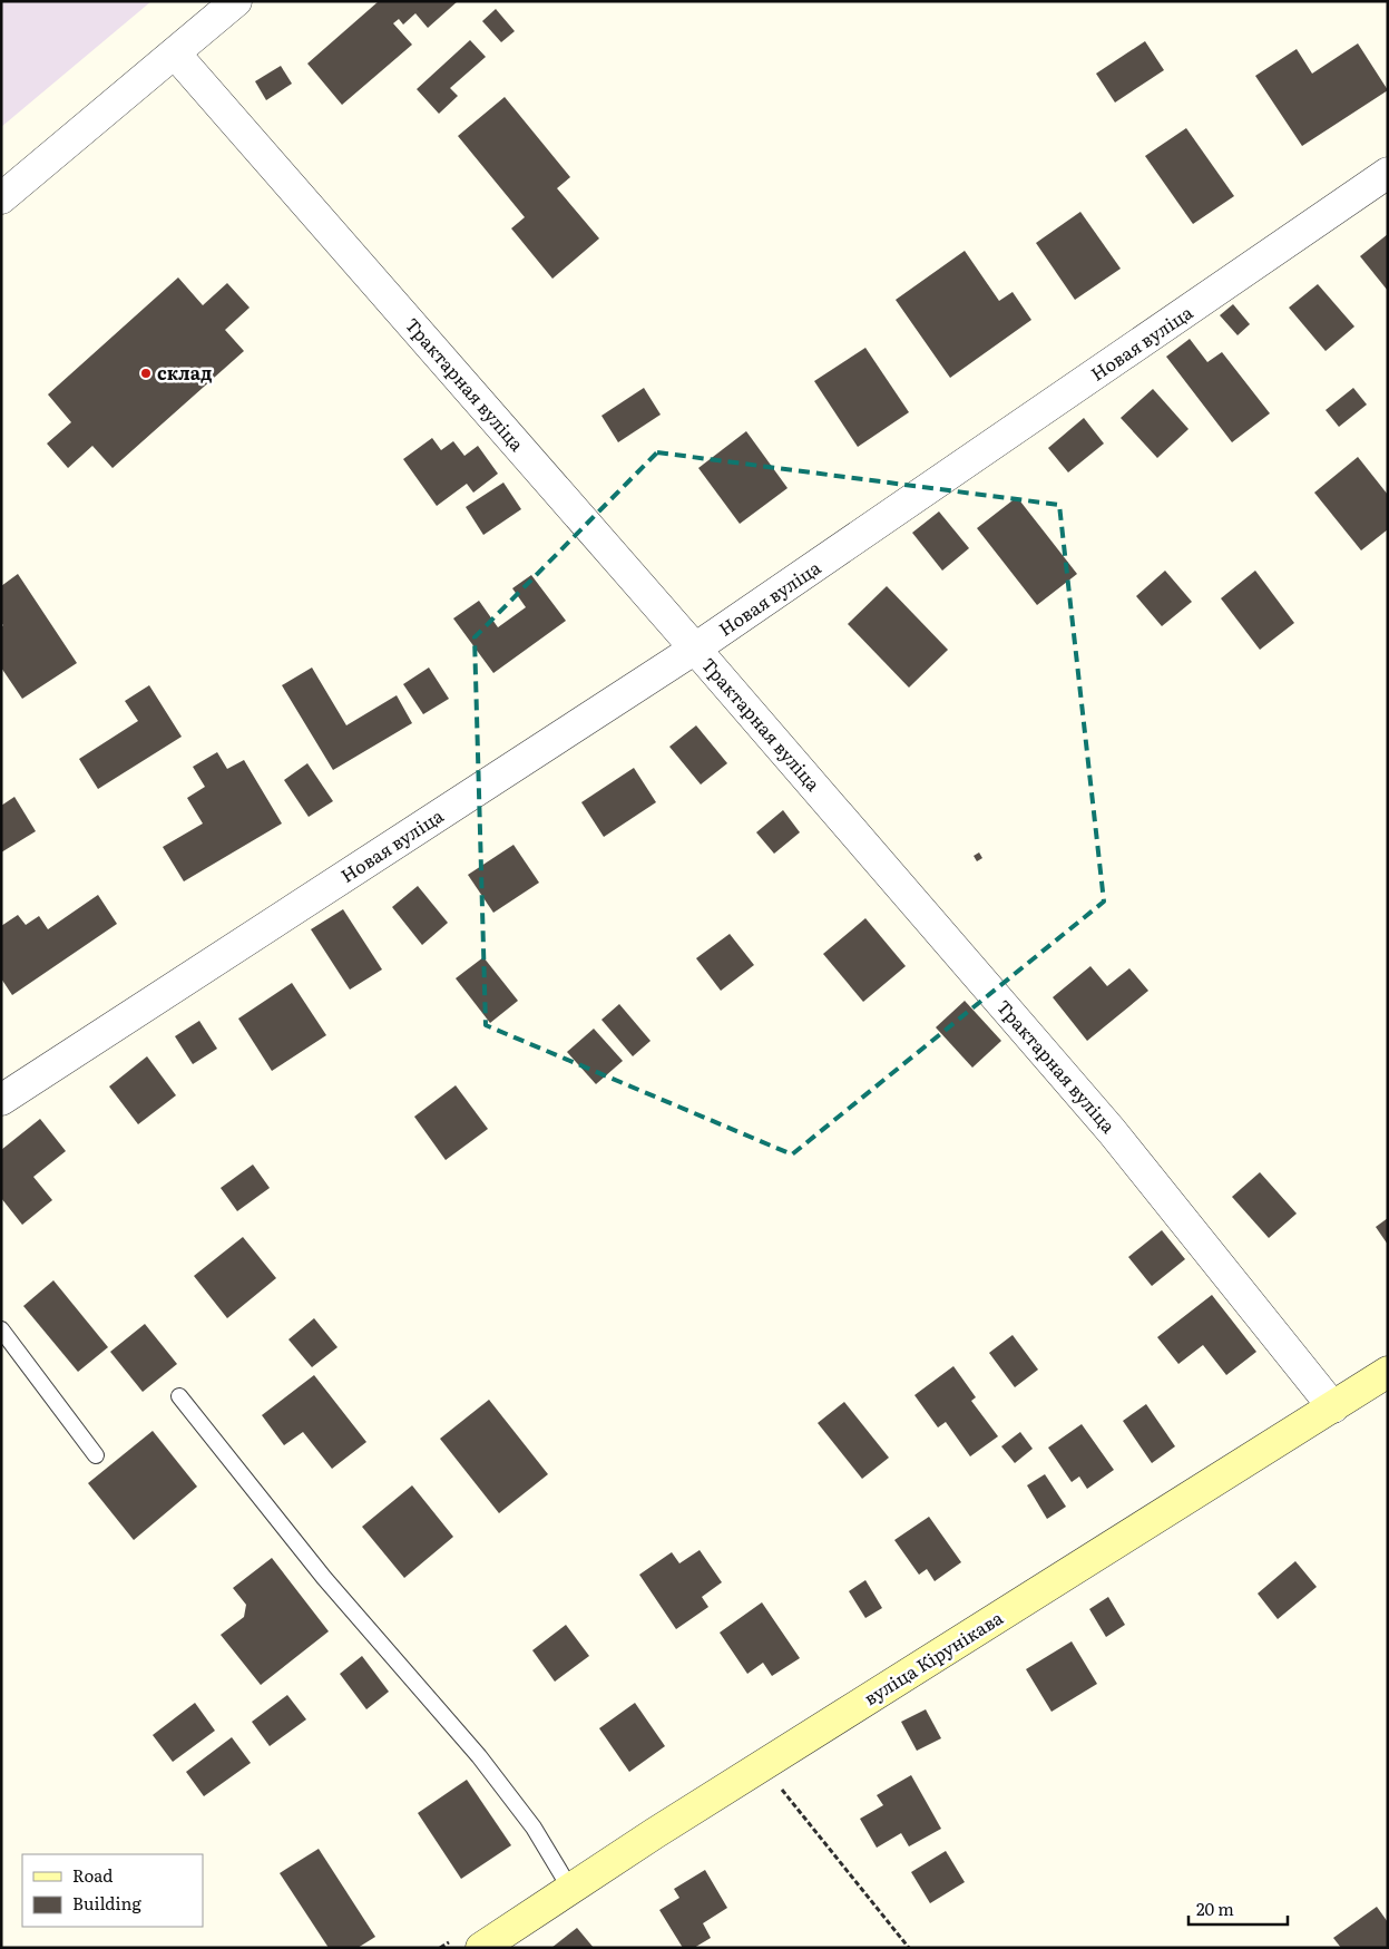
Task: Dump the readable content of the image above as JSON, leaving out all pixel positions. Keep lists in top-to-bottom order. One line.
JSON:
{"streets":{"street":["Новая вуліца","Трактарная вуліца","вуліца Кірунікава"]},"crossings":[["Новая вуліца","Трактарная вуліца"],["Трактарная вуліца","вуліца Кірунікава"]],"places":["склад"],"legend":["Road","Building"],"scale_bar":"20 m"}
